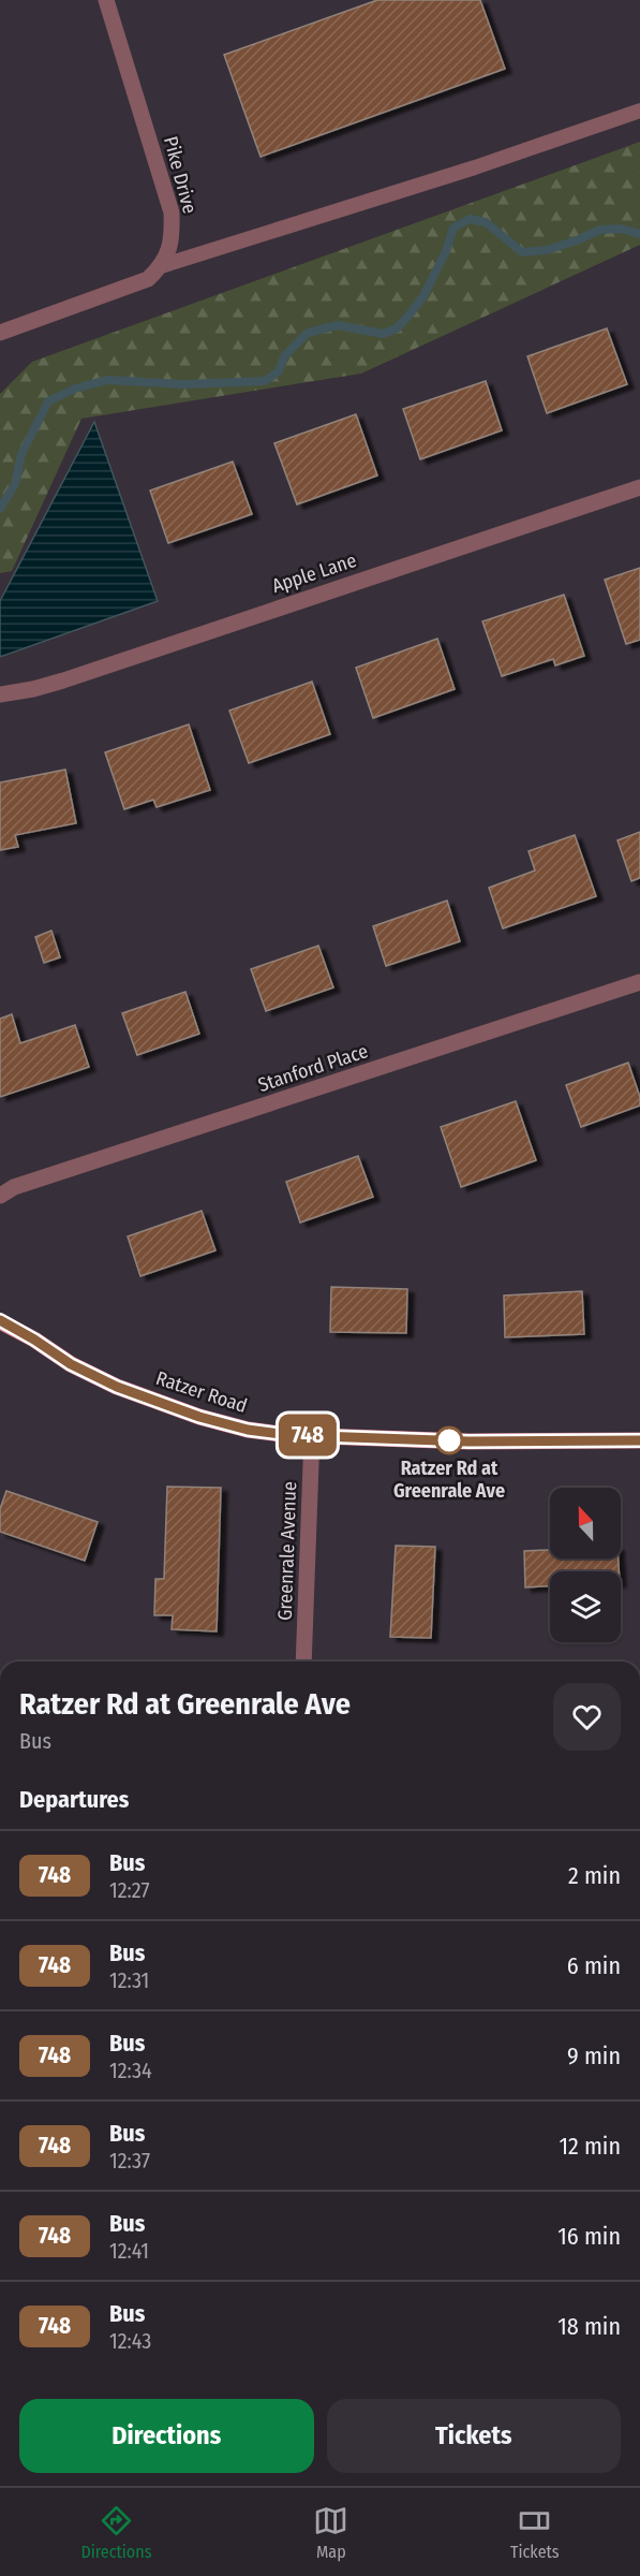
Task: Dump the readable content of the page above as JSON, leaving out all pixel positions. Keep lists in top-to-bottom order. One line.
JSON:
{"streets":{"main road":["Ratzer Road"],"street":["Pike Drive","Apple Lane","Stanford Place","Greenrale Avenue"]},"crossings":[["Ratzer Road","Greenrale Avenue"]],"places":["Ratzer Rd at Greenrale Ave"],"lines":["bus line 748"],"north":"top","page":{"on_map":"748","heading":[["Ratzer Rd at Greenrale Ave","Bus"],"Departures"],"list":[{"mark":"748","name":"Bus","note":"12:27","value":"2 min"},{"mark":"748","name":"Bus","note":"12:31","value":"6 min"},{"mark":"748","name":"Bus","note":"12:34","value":"9 min"},{"mark":"748","name":"Bus","note":"12:37","value":"12 min"},{"mark":"748","name":"Bus","note":"12:41","value":"16 min"},{"mark":"748","name":"Bus","note":"12:43","value":"18 min"}],"buttons":["Directions","Tickets"],"tabs":["Directions","Map","Tickets"]}}
